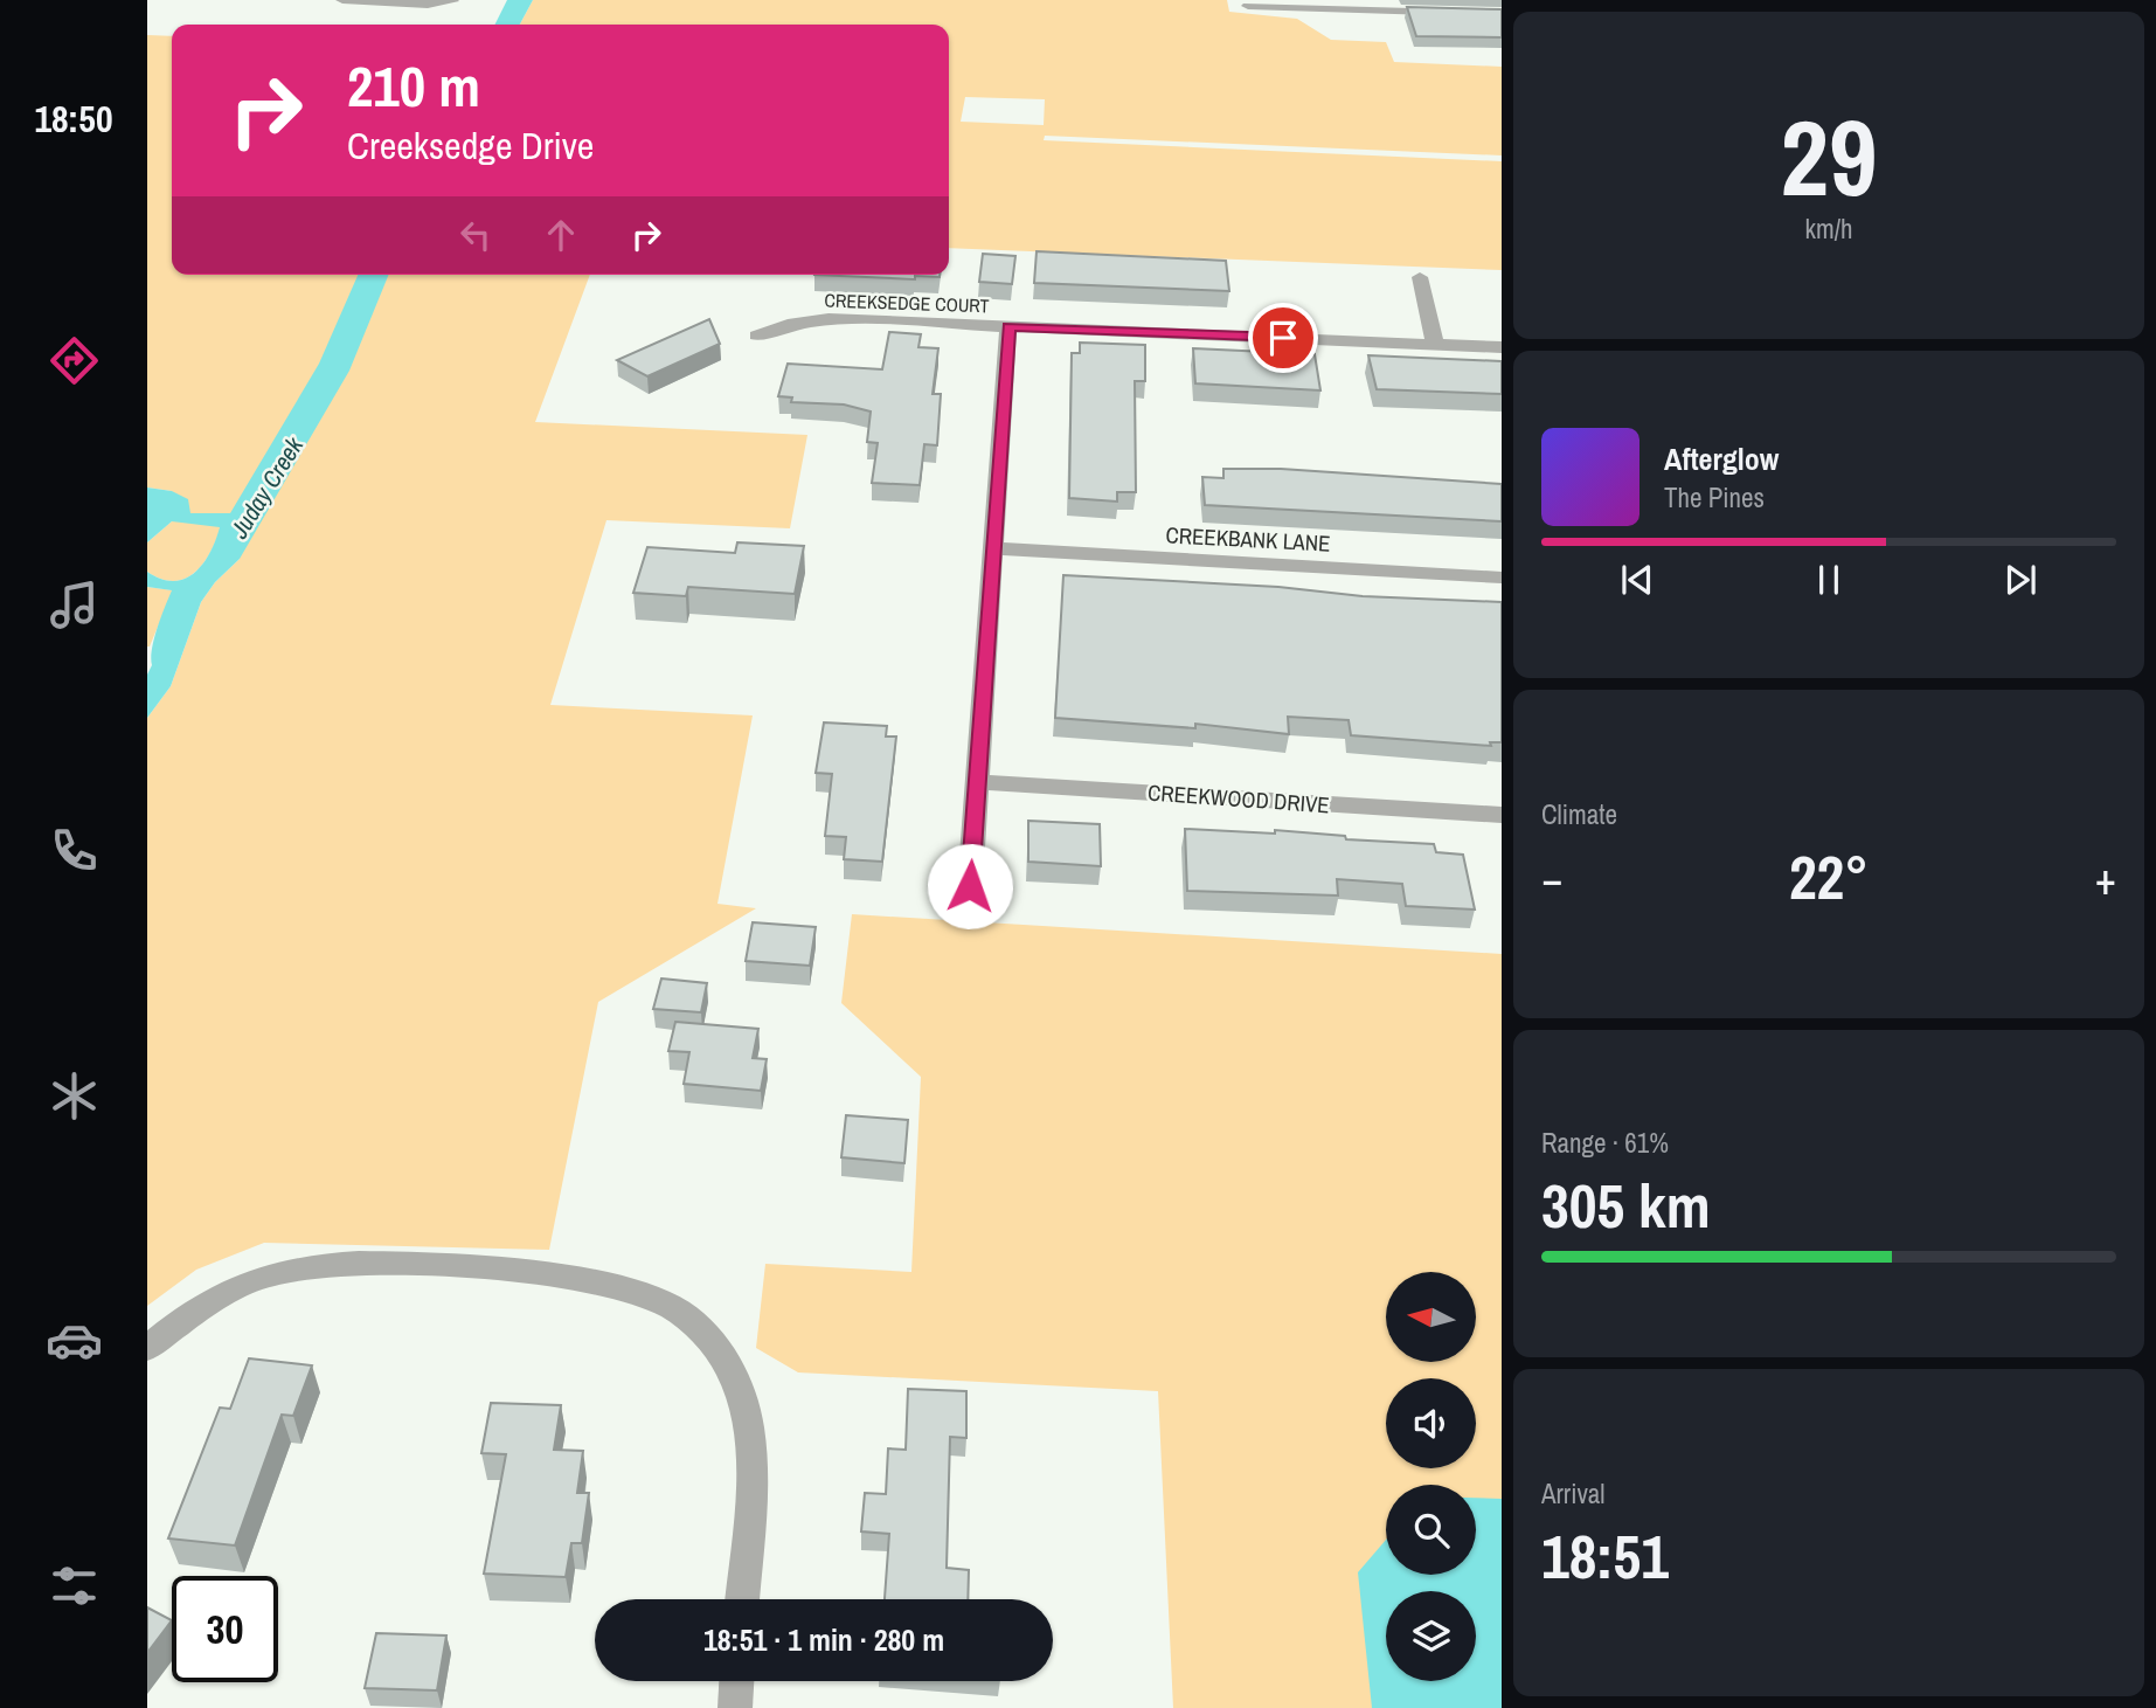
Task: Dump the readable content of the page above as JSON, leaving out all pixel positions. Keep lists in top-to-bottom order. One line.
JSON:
{"streets":{"street":["CREEKSEDGE COURT","CREEKBANK LANE","CREEKWOOD DRIVE"]},"water":["Juday Creek"],"north":"left","page":{"tabs":"18:50","tile":[["29","km/h"],"Climate",["Range · 61%","305 km"],["Arrival","18:51"]],"turn":["210 m","Creeksedge Drive"],"song":["Afterglow","The Pines"],"heat":["−","22°","+"],"limit":"30","trip":"18:51 · 1 min · 280 m"}}
